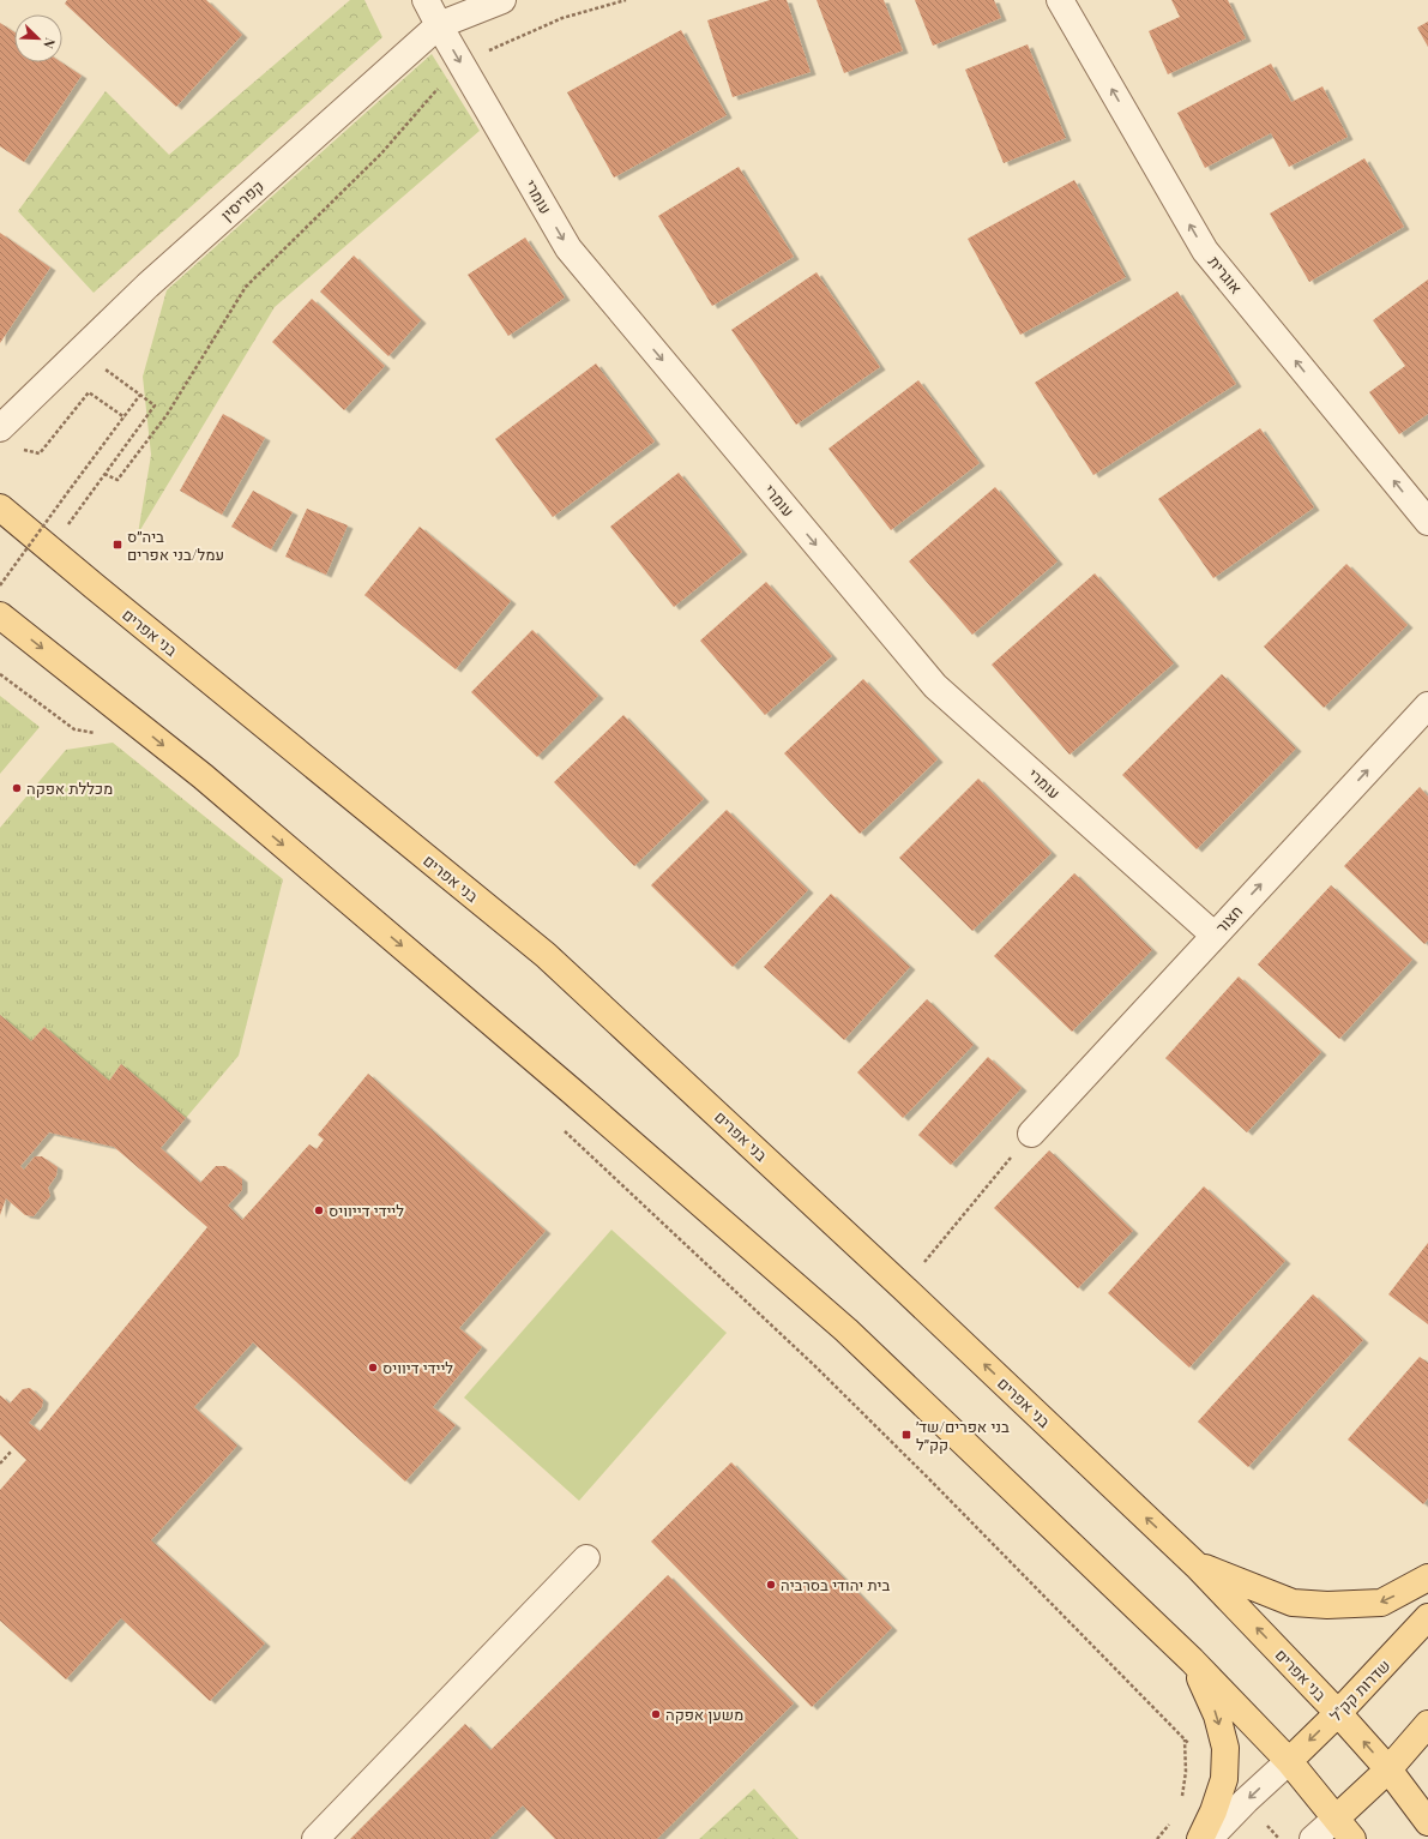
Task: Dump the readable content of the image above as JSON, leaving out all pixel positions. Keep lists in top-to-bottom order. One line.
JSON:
{"streets":{"main road":["בני אפרים","שדרות קק\"ל"],"street":["עומרי","קפריסין","אוגרית","חצור"]},"crossings":[["עומרי","קפריסין"],["עומרי","חצור"],["בני אפרים","שדרות קק\"ל"]],"one_way":["עומרי","אוגרית","חצור"],"places":{"transit":["ביה״ס עמל/בני אפרים","בני אפרים/שד׳ קק״ל"],"other":["מכללת אפקה","ליידי דייוויס","ליידי דיוויס","בית יהודי בסרביה","משען אפקה"]},"north":"bottom right"}
